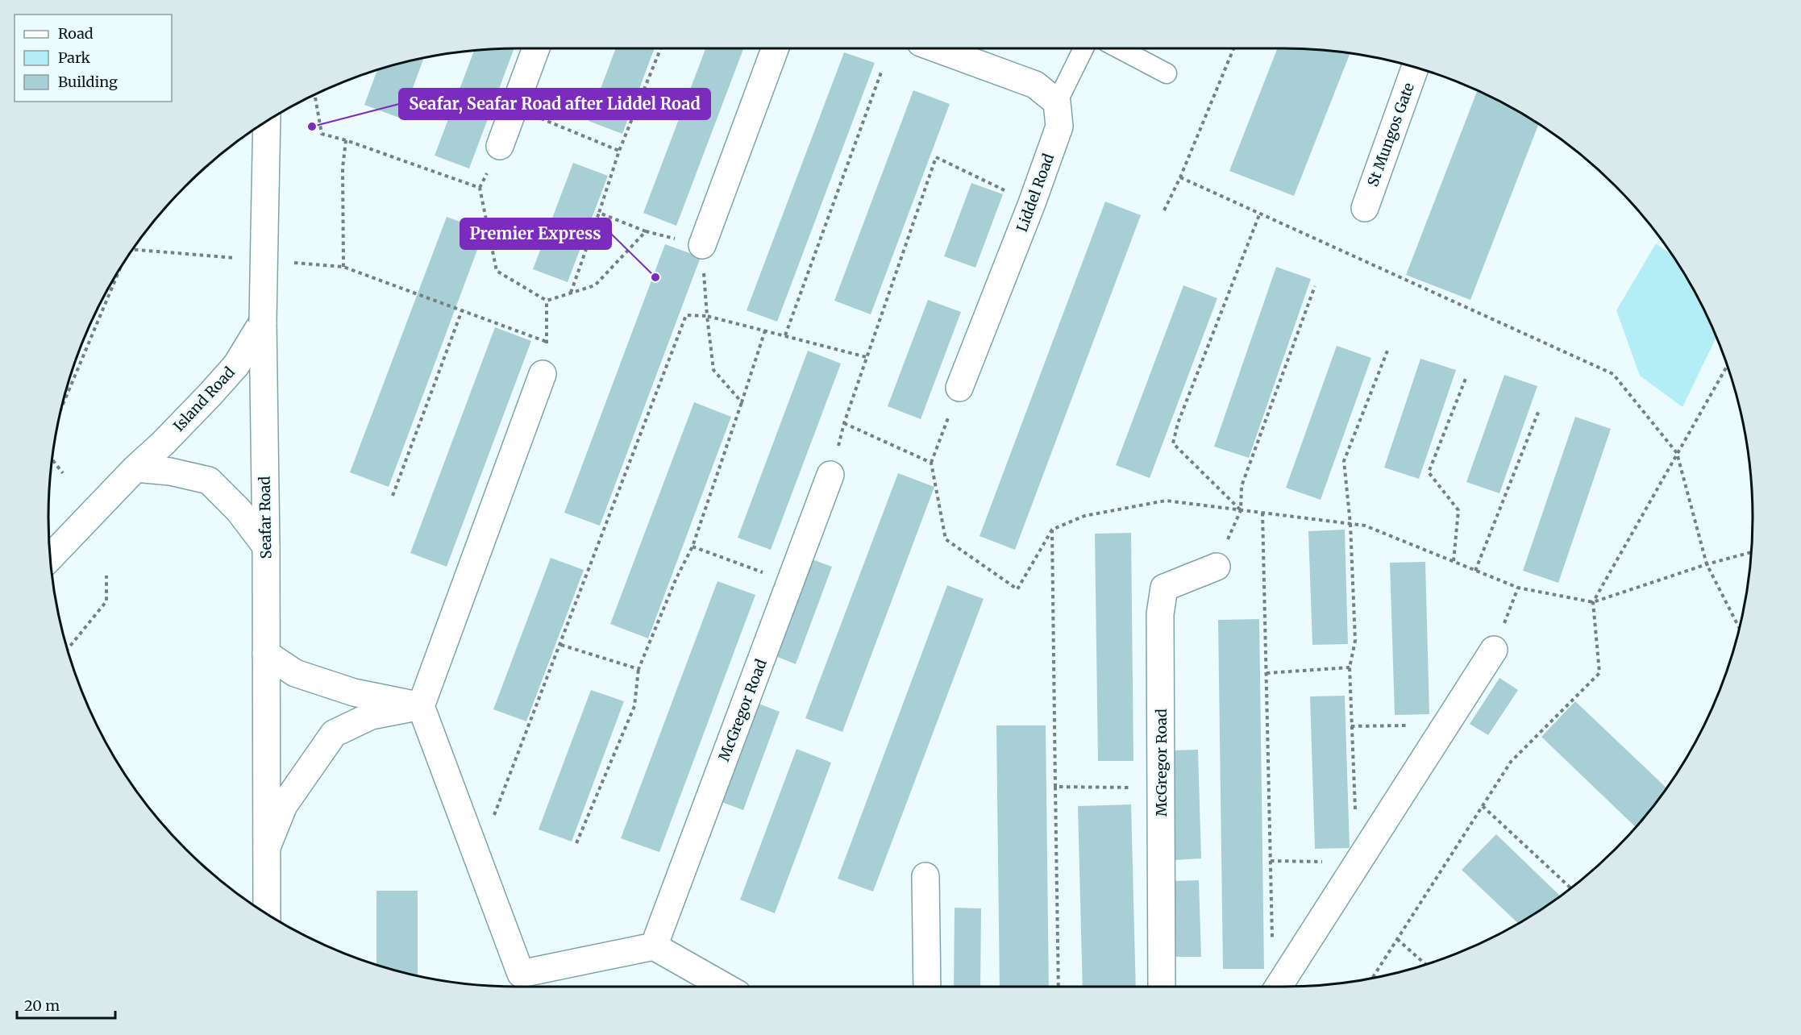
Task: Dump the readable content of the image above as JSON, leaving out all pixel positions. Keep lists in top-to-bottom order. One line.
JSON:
{"streets":{"street":["St Mungos Gate","Liddel Road","Island Road","Seafar Road","McGregor Road"]},"crossings":[["Island Road","Seafar Road"]],"places":["Seafar, Seafar Road after Liddel Road","Premier Express"],"legend":["Road","Park","Building"],"scale_bar":"20 m"}
